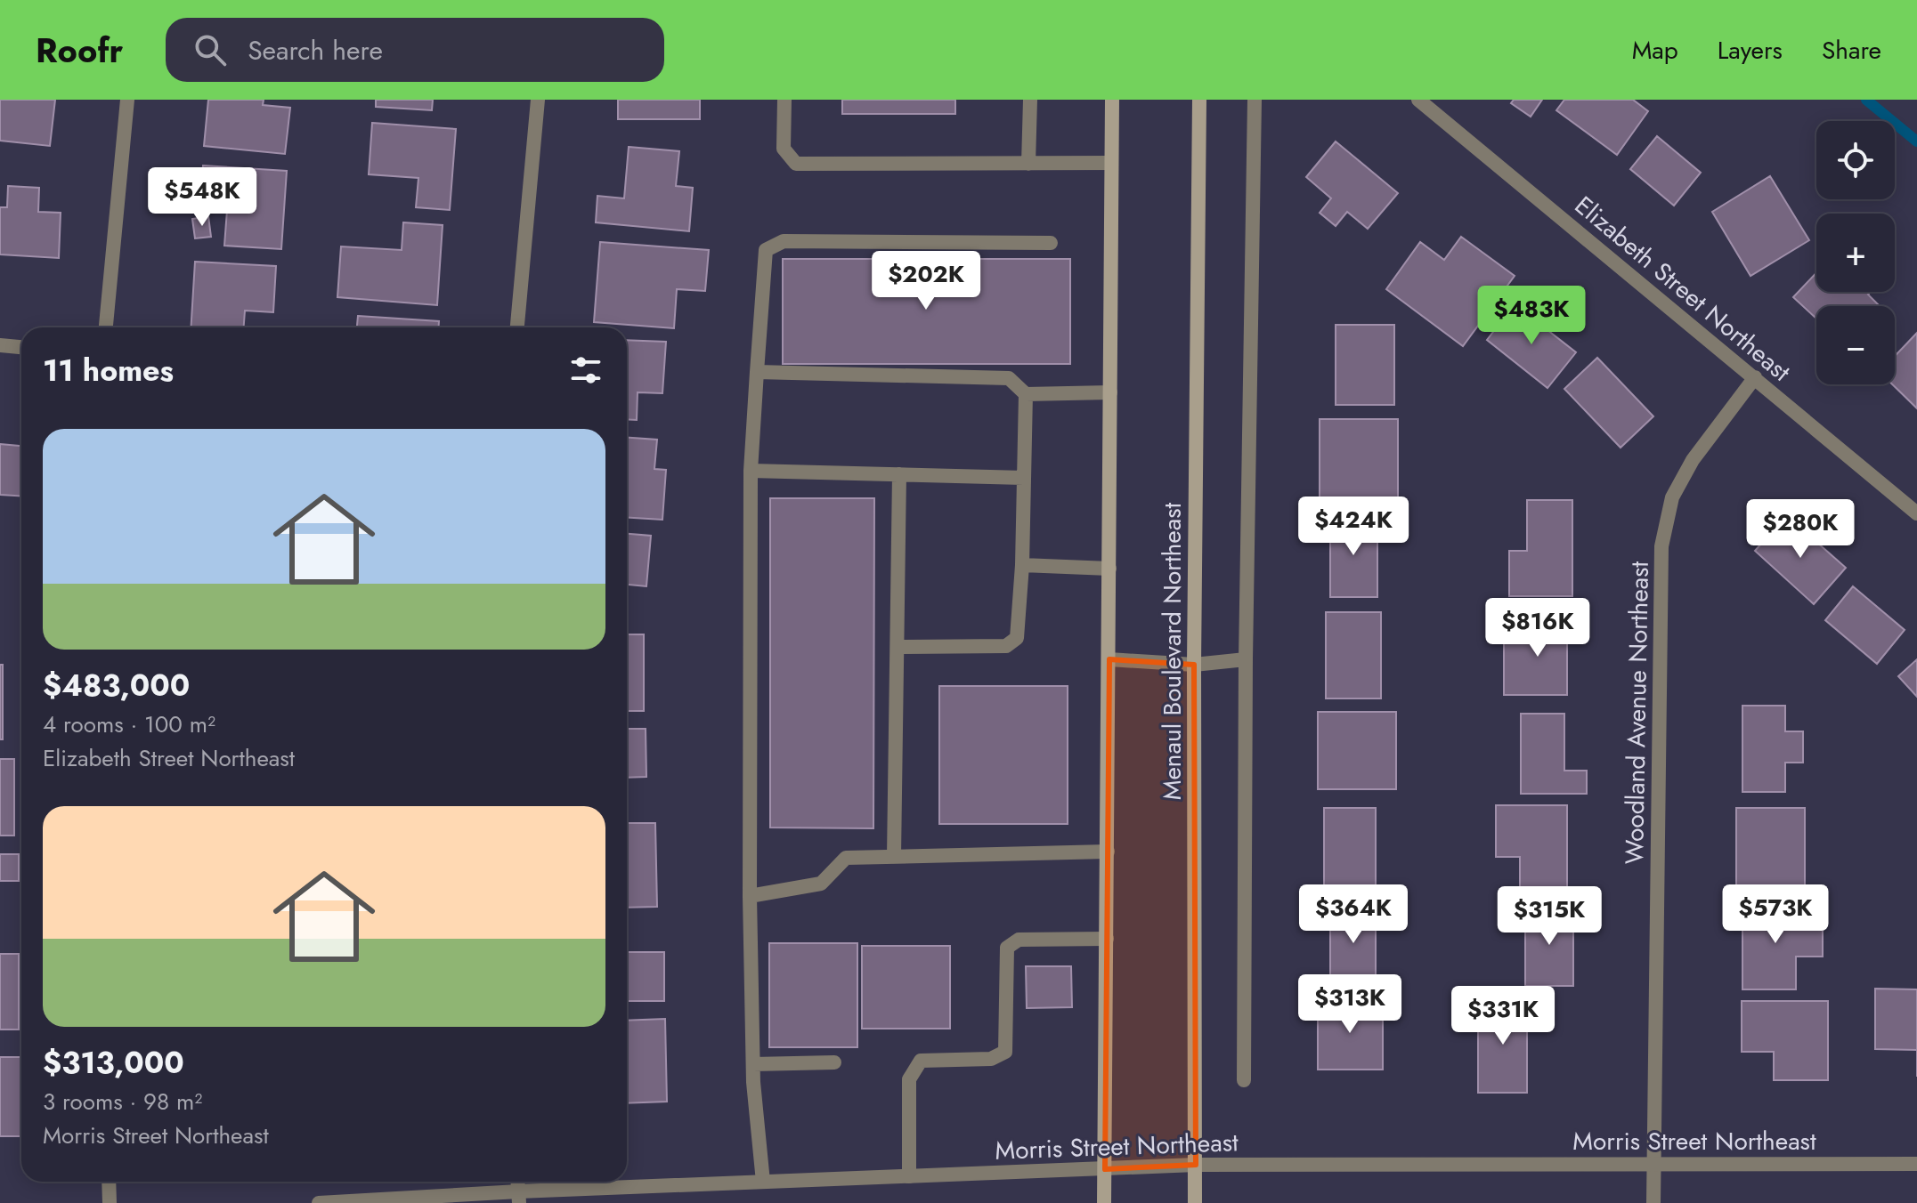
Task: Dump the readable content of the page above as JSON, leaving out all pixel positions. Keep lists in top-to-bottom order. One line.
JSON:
{"streets":{"main road":["Menaul Boulevard Northeast"],"street":["Elizabeth Street Northeast","Woodland Avenue Northeast","Morris Street Northeast"]},"crossings":[["Elizabeth Street Northeast","Woodland Avenue Northeast"],["Menaul Boulevard Northeast","Morris Street Northeast"],["Woodland Avenue Northeast","Morris Street Northeast"]],"page":{"header":"Roofr","search":"Search here","nav":["Map","Layers","Share"],"map_buttons":["+","−"],"price":["$548K","$202K","$483K","$424K","$280K","$816K","$364K","$573K","$315K","$313K","$331K"],"heading":"11 homes","list":[{"name":"$483,000","note":"4 rooms · 100 m² · Elizabeth Street Northeast"},{"name":"$313,000","note":"3 rooms · 98 m² · Morris Street Northeast"}]}}
